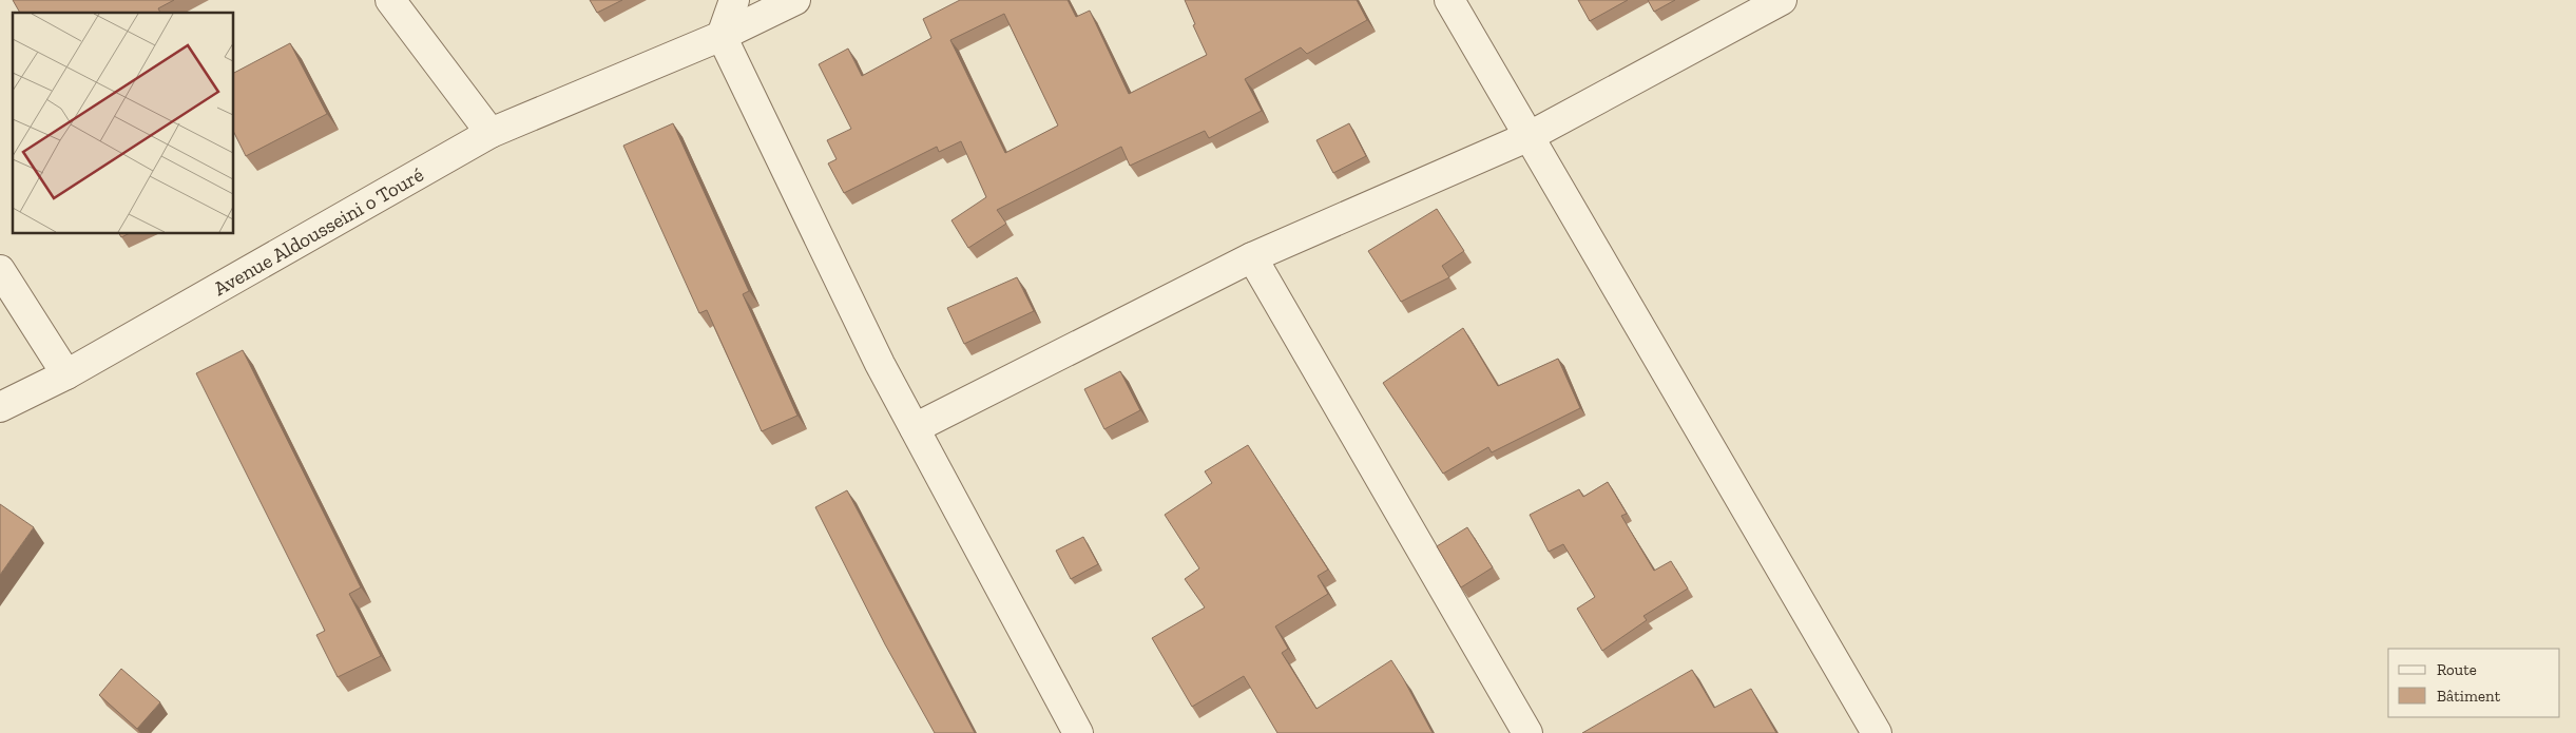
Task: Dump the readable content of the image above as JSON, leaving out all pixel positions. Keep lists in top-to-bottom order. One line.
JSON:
{"streets":{"street":["Avenue Aldousseini o Touré"]},"legend":["Route","Bâtiment"]}
